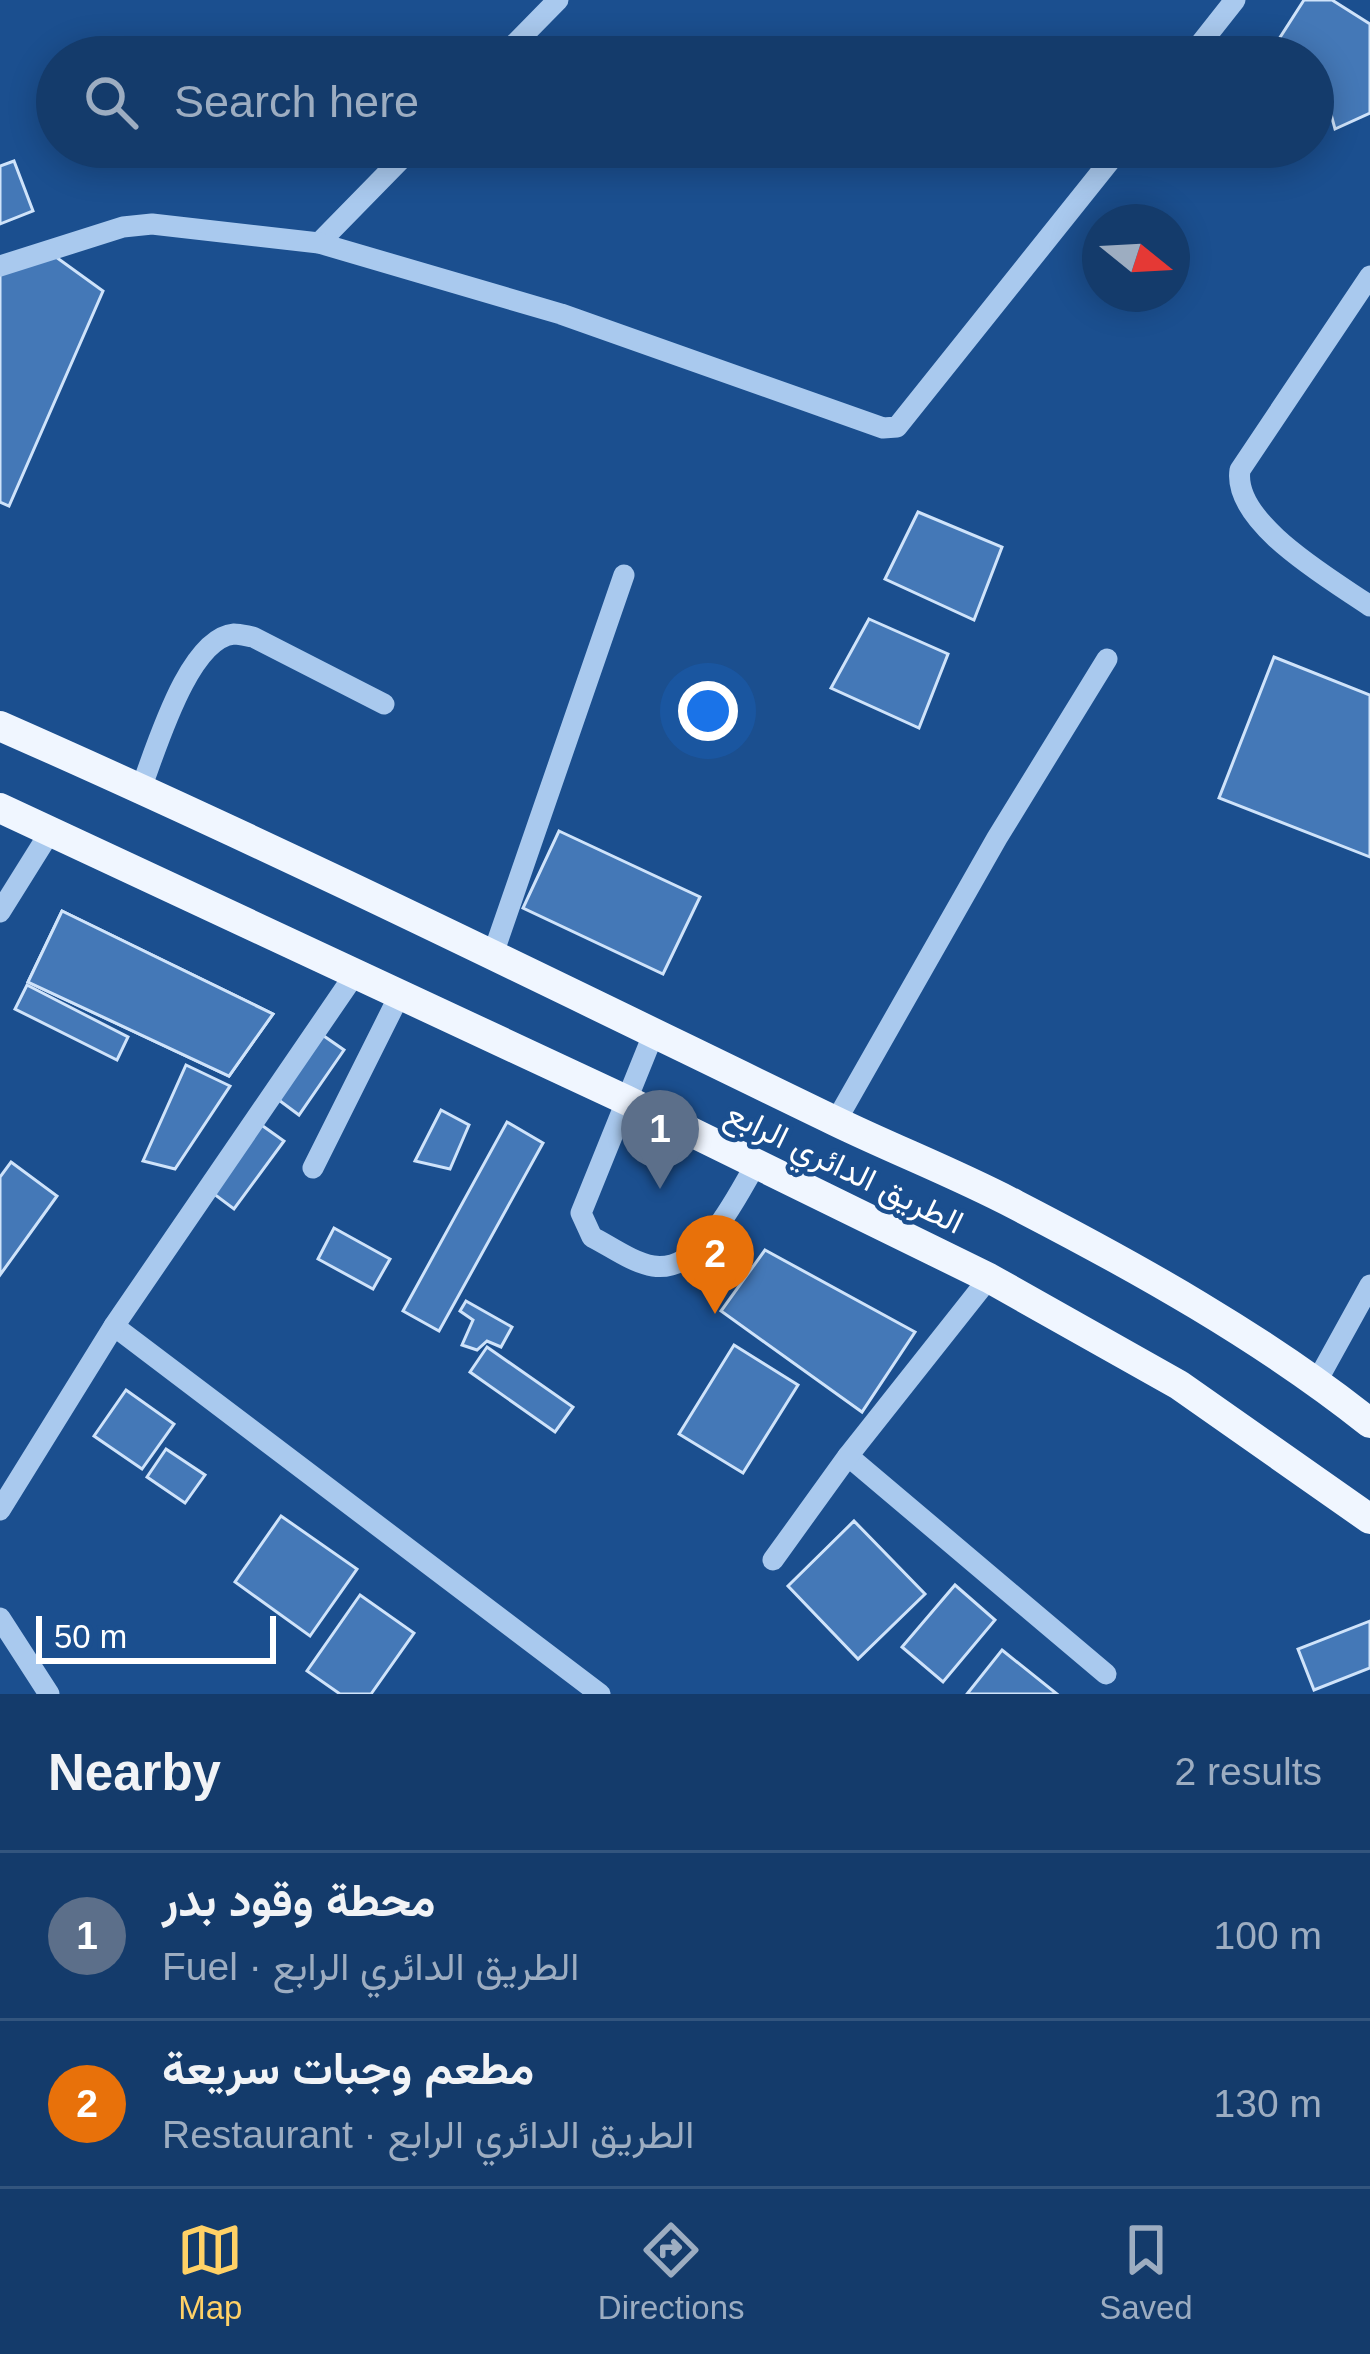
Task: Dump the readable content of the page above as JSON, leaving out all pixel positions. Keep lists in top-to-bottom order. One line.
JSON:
{"streets":{"main road":["الطريق الدائري الرابع"]},"scale_bar":"50 m","north":"right","page":{"search":"Search here","pins":["1","2"],"scale":"50 m","heading":["Nearby","2 results"],"list":[{"mark":"1","name":"محطة وقود بدر","note":"Fuel · الطريق الدائري الرابع","value":"100 m"},{"mark":"2","name":"مطعم وجبات سريعة","note":"Restaurant · الطريق الدائري الرابع","value":"130 m"}],"nav":["Map","Directions","Saved"]}}
